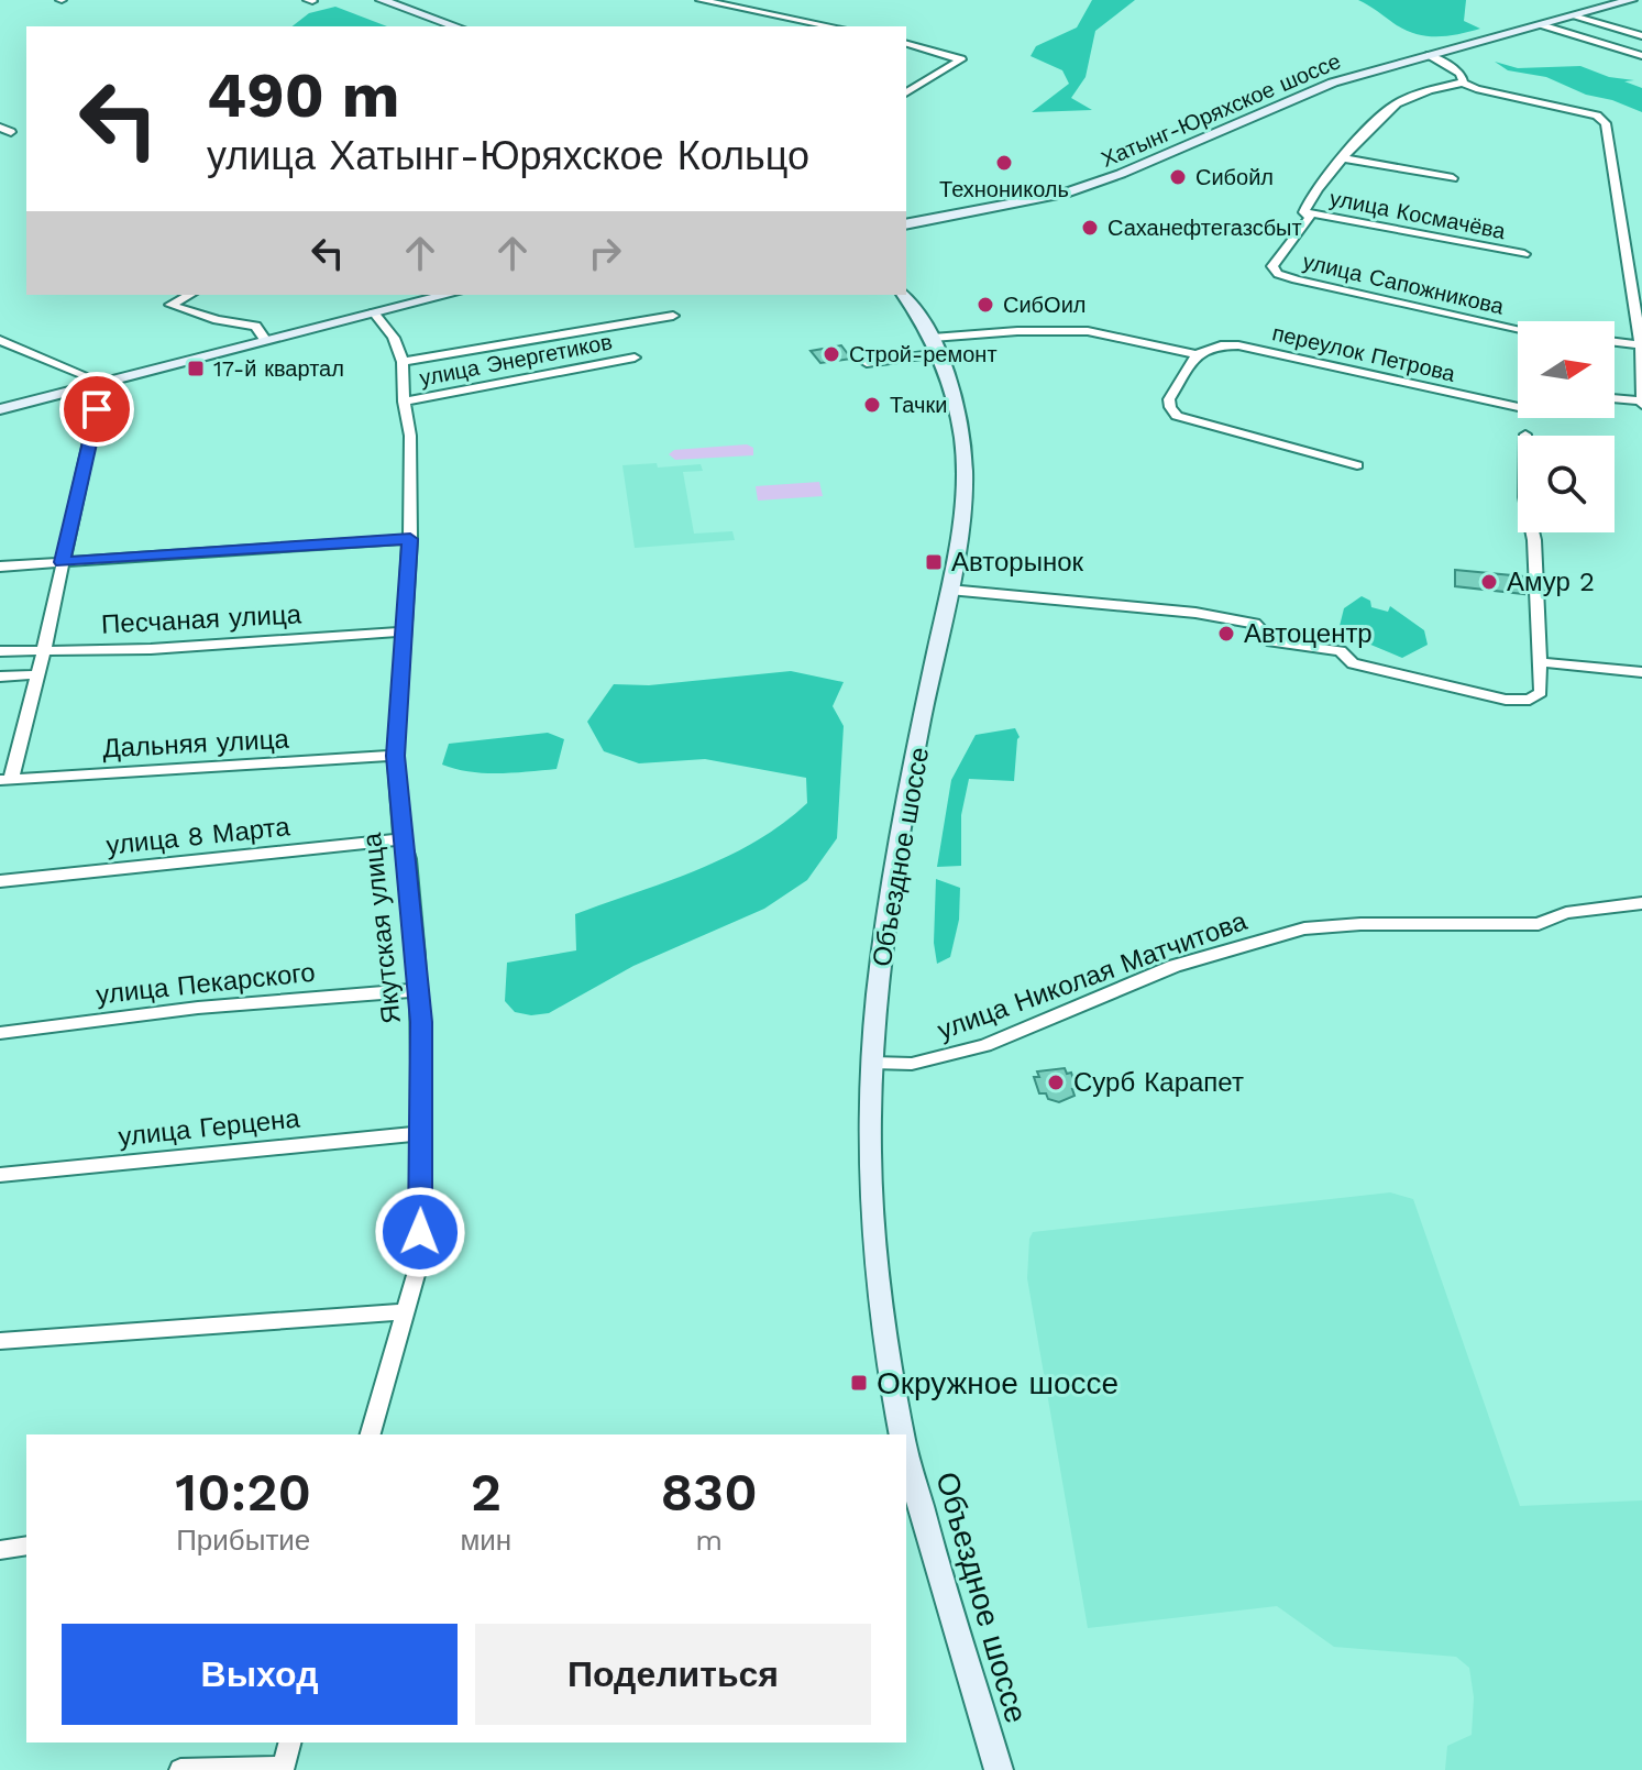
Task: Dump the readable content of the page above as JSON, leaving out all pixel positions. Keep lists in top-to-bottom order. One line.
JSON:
{"streets":{"main road":["Хатынг-Юряхское шоссе","Объездное шоссе"],"street":["улица Космачёва","улица Сапожникова","переулок Петрова","улица Энергетиков","Песчаная улица","Дальняя улица","улица 8 Марта","Якутская улица","улица Николая Матчитова","улица Пекарского","улица Герцена"]},"crossings":[["улица Космачёва","улица Сапожникова"],["улица Энергетиков","Якутская улица"],["Песчаная улица","Якутская улица"],["Дальняя улица","Якутская улица"],["улица 8 Марта","Якутская улица"],["Объездное шоссе","улица Николая Матчитова"],["Якутская улица","улица Пекарского"],["Якутская улица","улица Герцена"]],"places":{"other":["Технониколь","Сибойл","Саханефтегазсбыт","СибОил","Строй-ремонт","Тачки","Амур 2","Автоцентр","Сурб Карапет"],"transit":["17-й квартал","Авторынок","Окружное шоссе"]},"north":"right","page":{"turn":["490 m","улица Хатынг-Юряхское Кольцо"],"eta":["10:20","Прибытие","2","мин","830","m"],"buttons":["Выход","Поделиться"]}}
